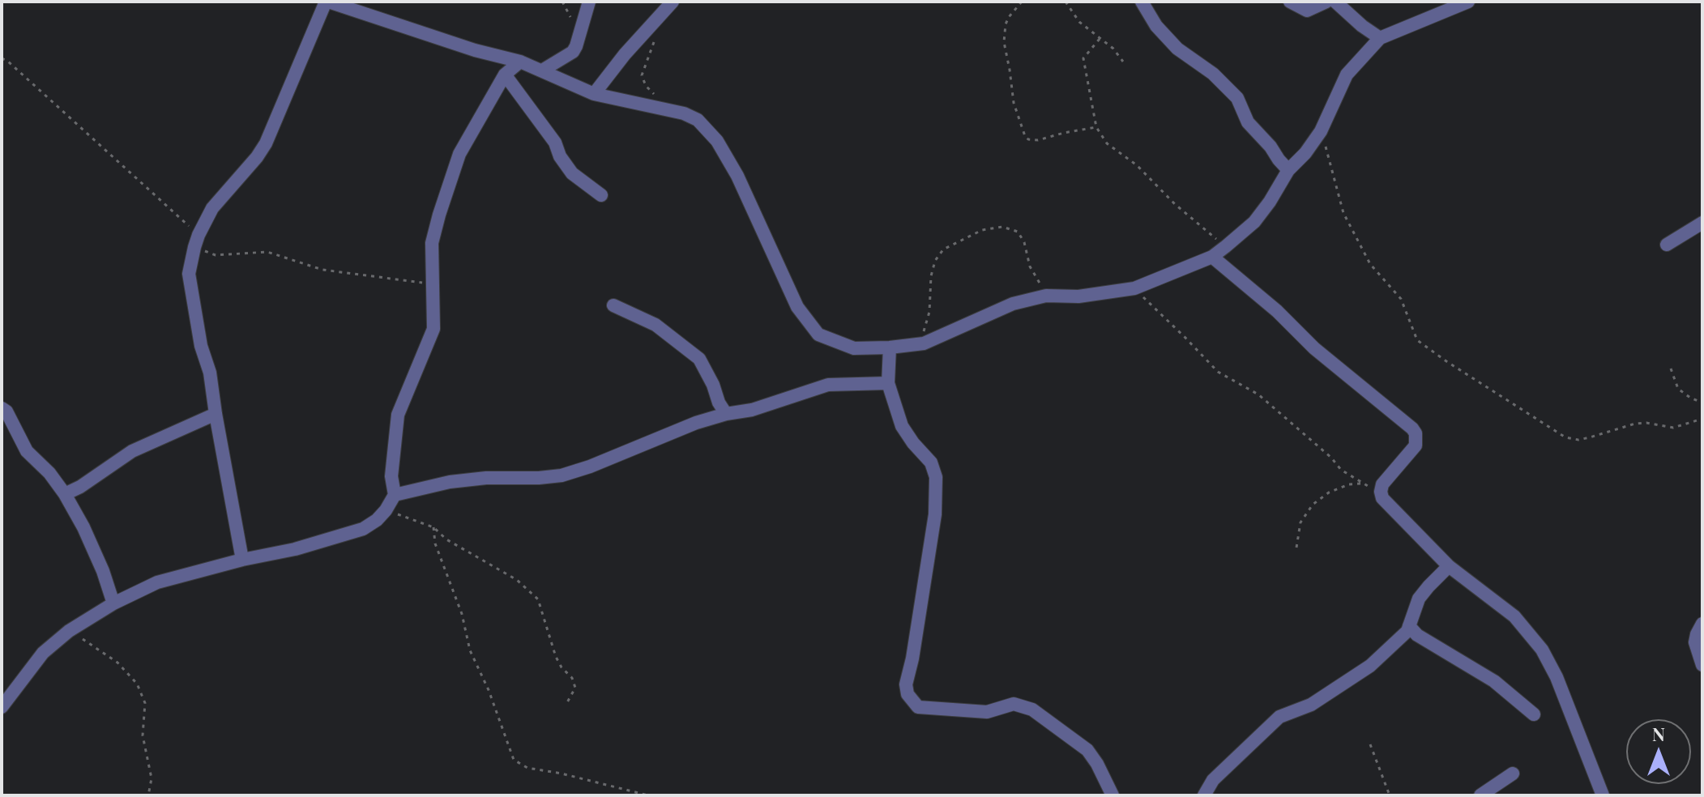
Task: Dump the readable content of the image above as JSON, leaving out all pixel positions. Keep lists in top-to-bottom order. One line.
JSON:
{"north":"top"}
